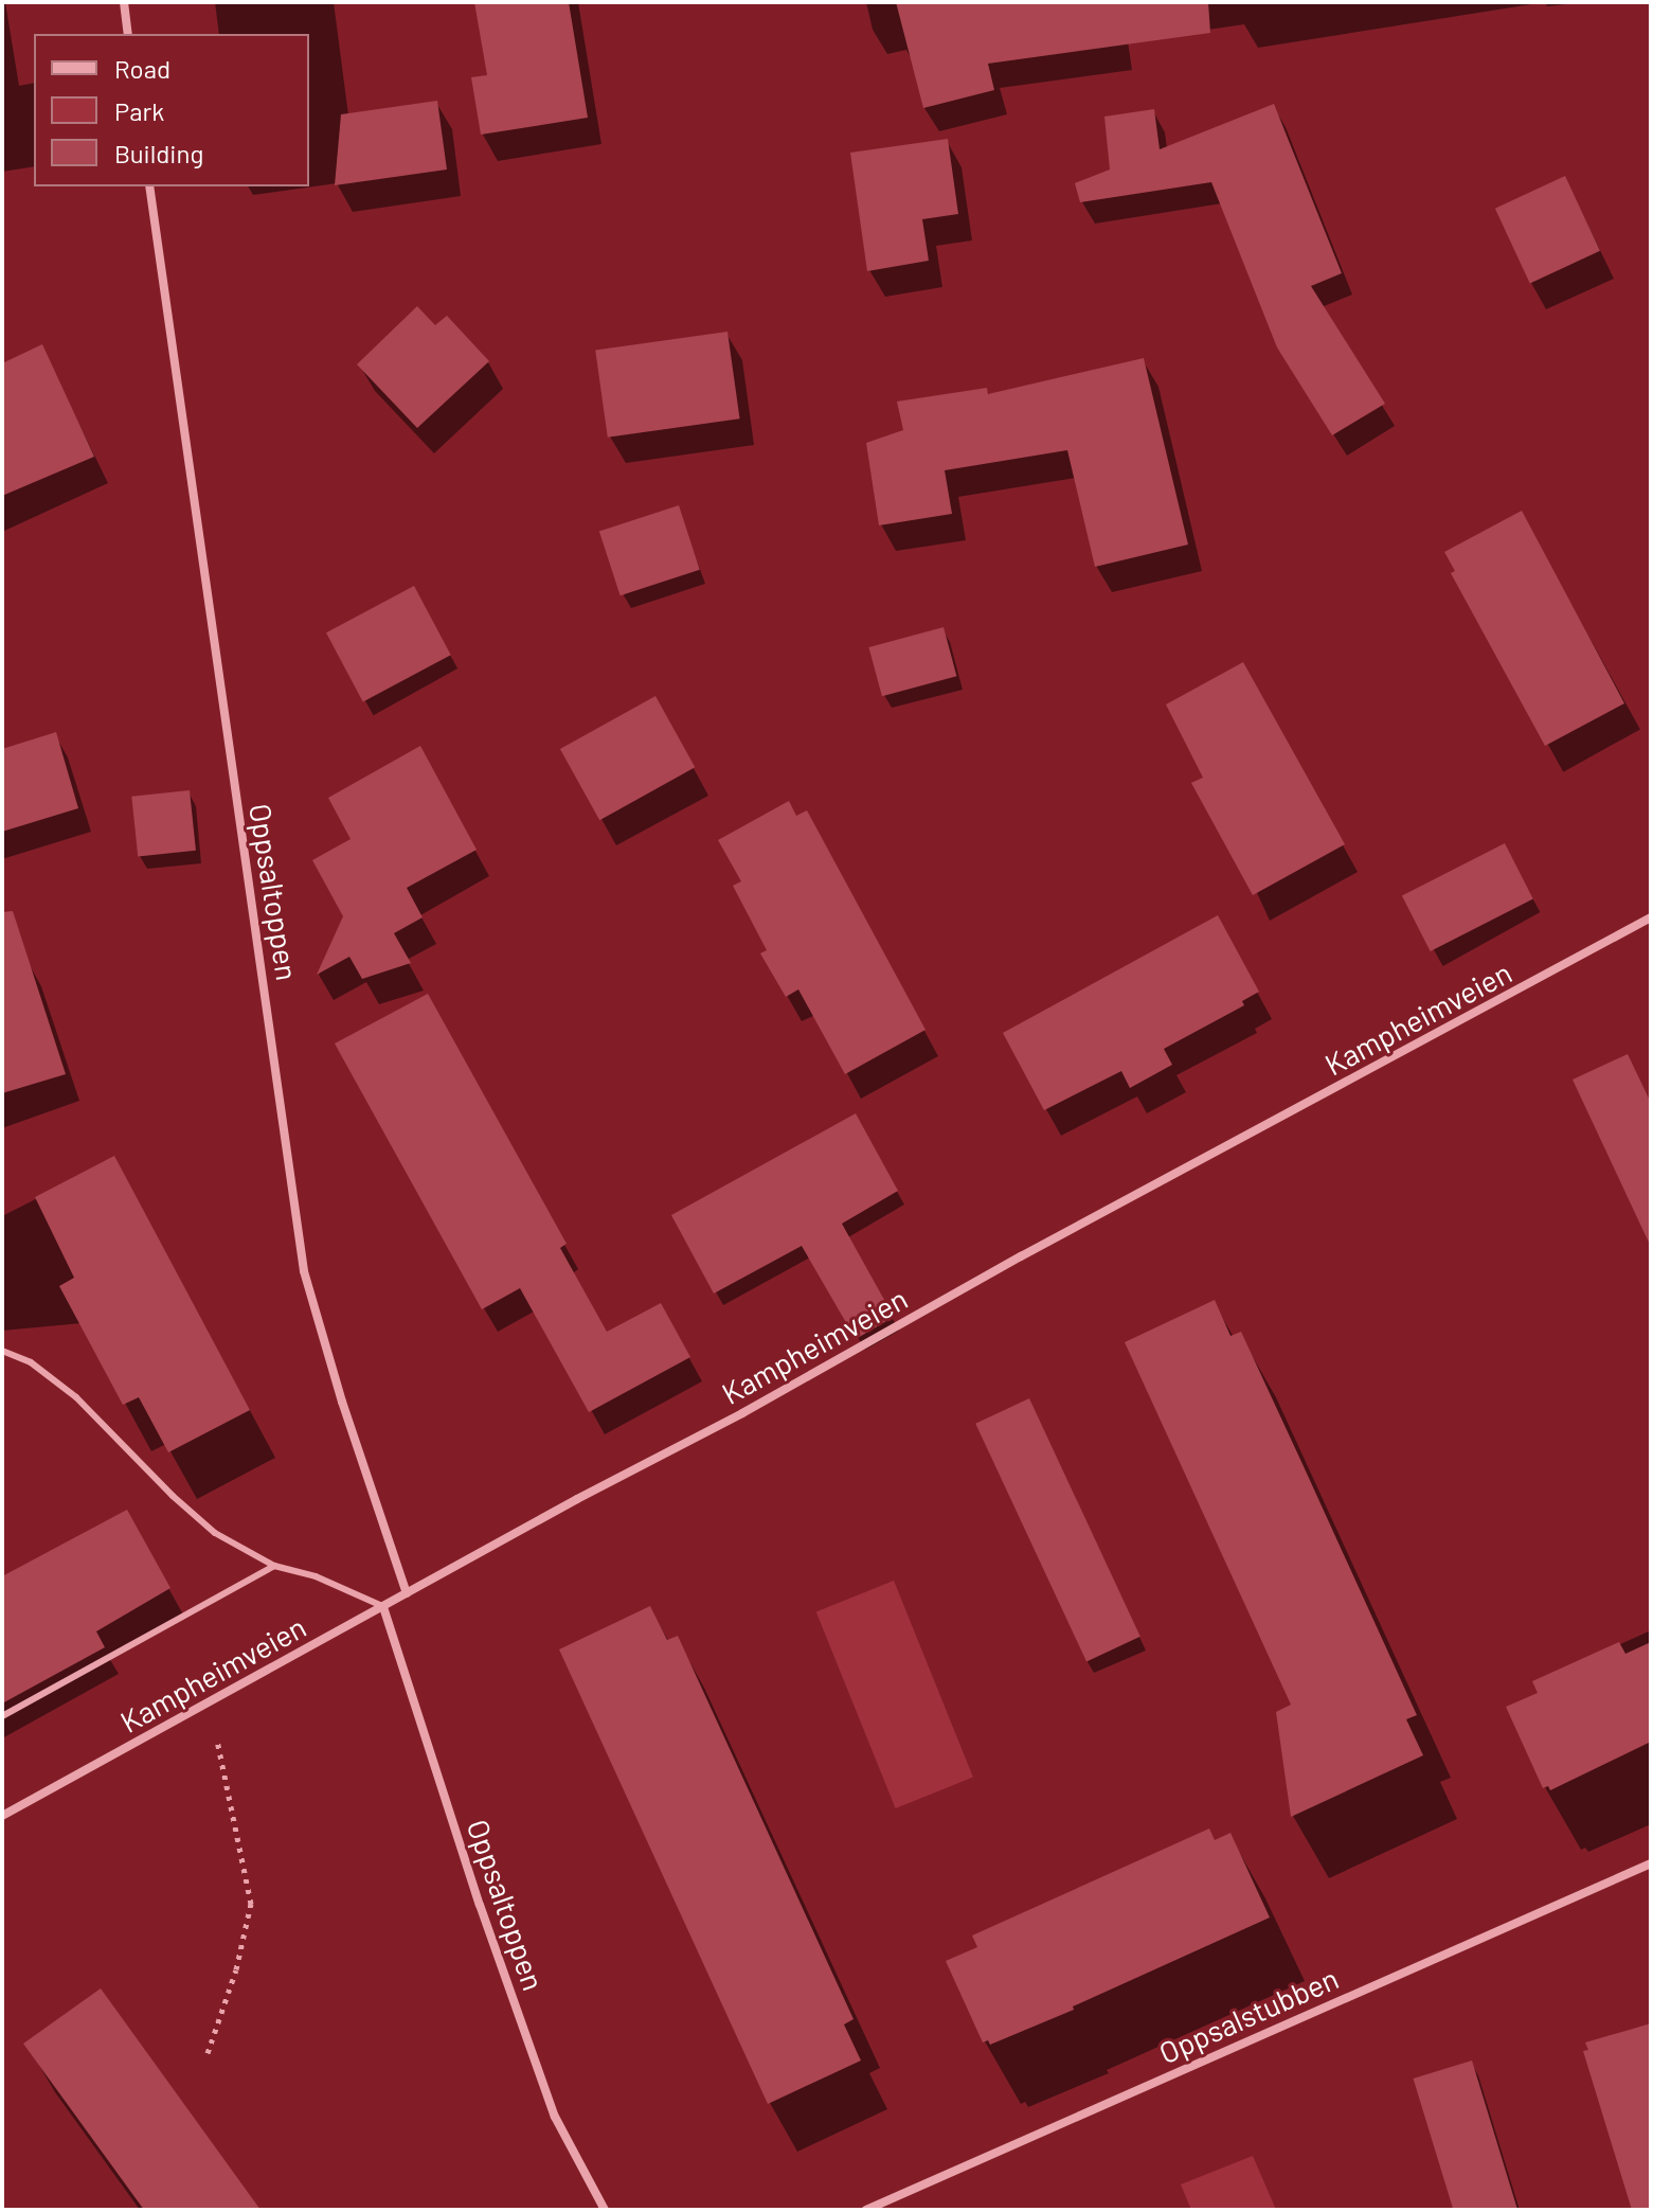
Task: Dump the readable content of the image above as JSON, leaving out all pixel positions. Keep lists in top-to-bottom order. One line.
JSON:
{"streets":{"street":["Oppsaltoppen","Kampheimveien","Oppsalstubben"]},"crossings":[["Oppsaltoppen","Kampheimveien"]],"legend":["Road","Park","Building"]}
